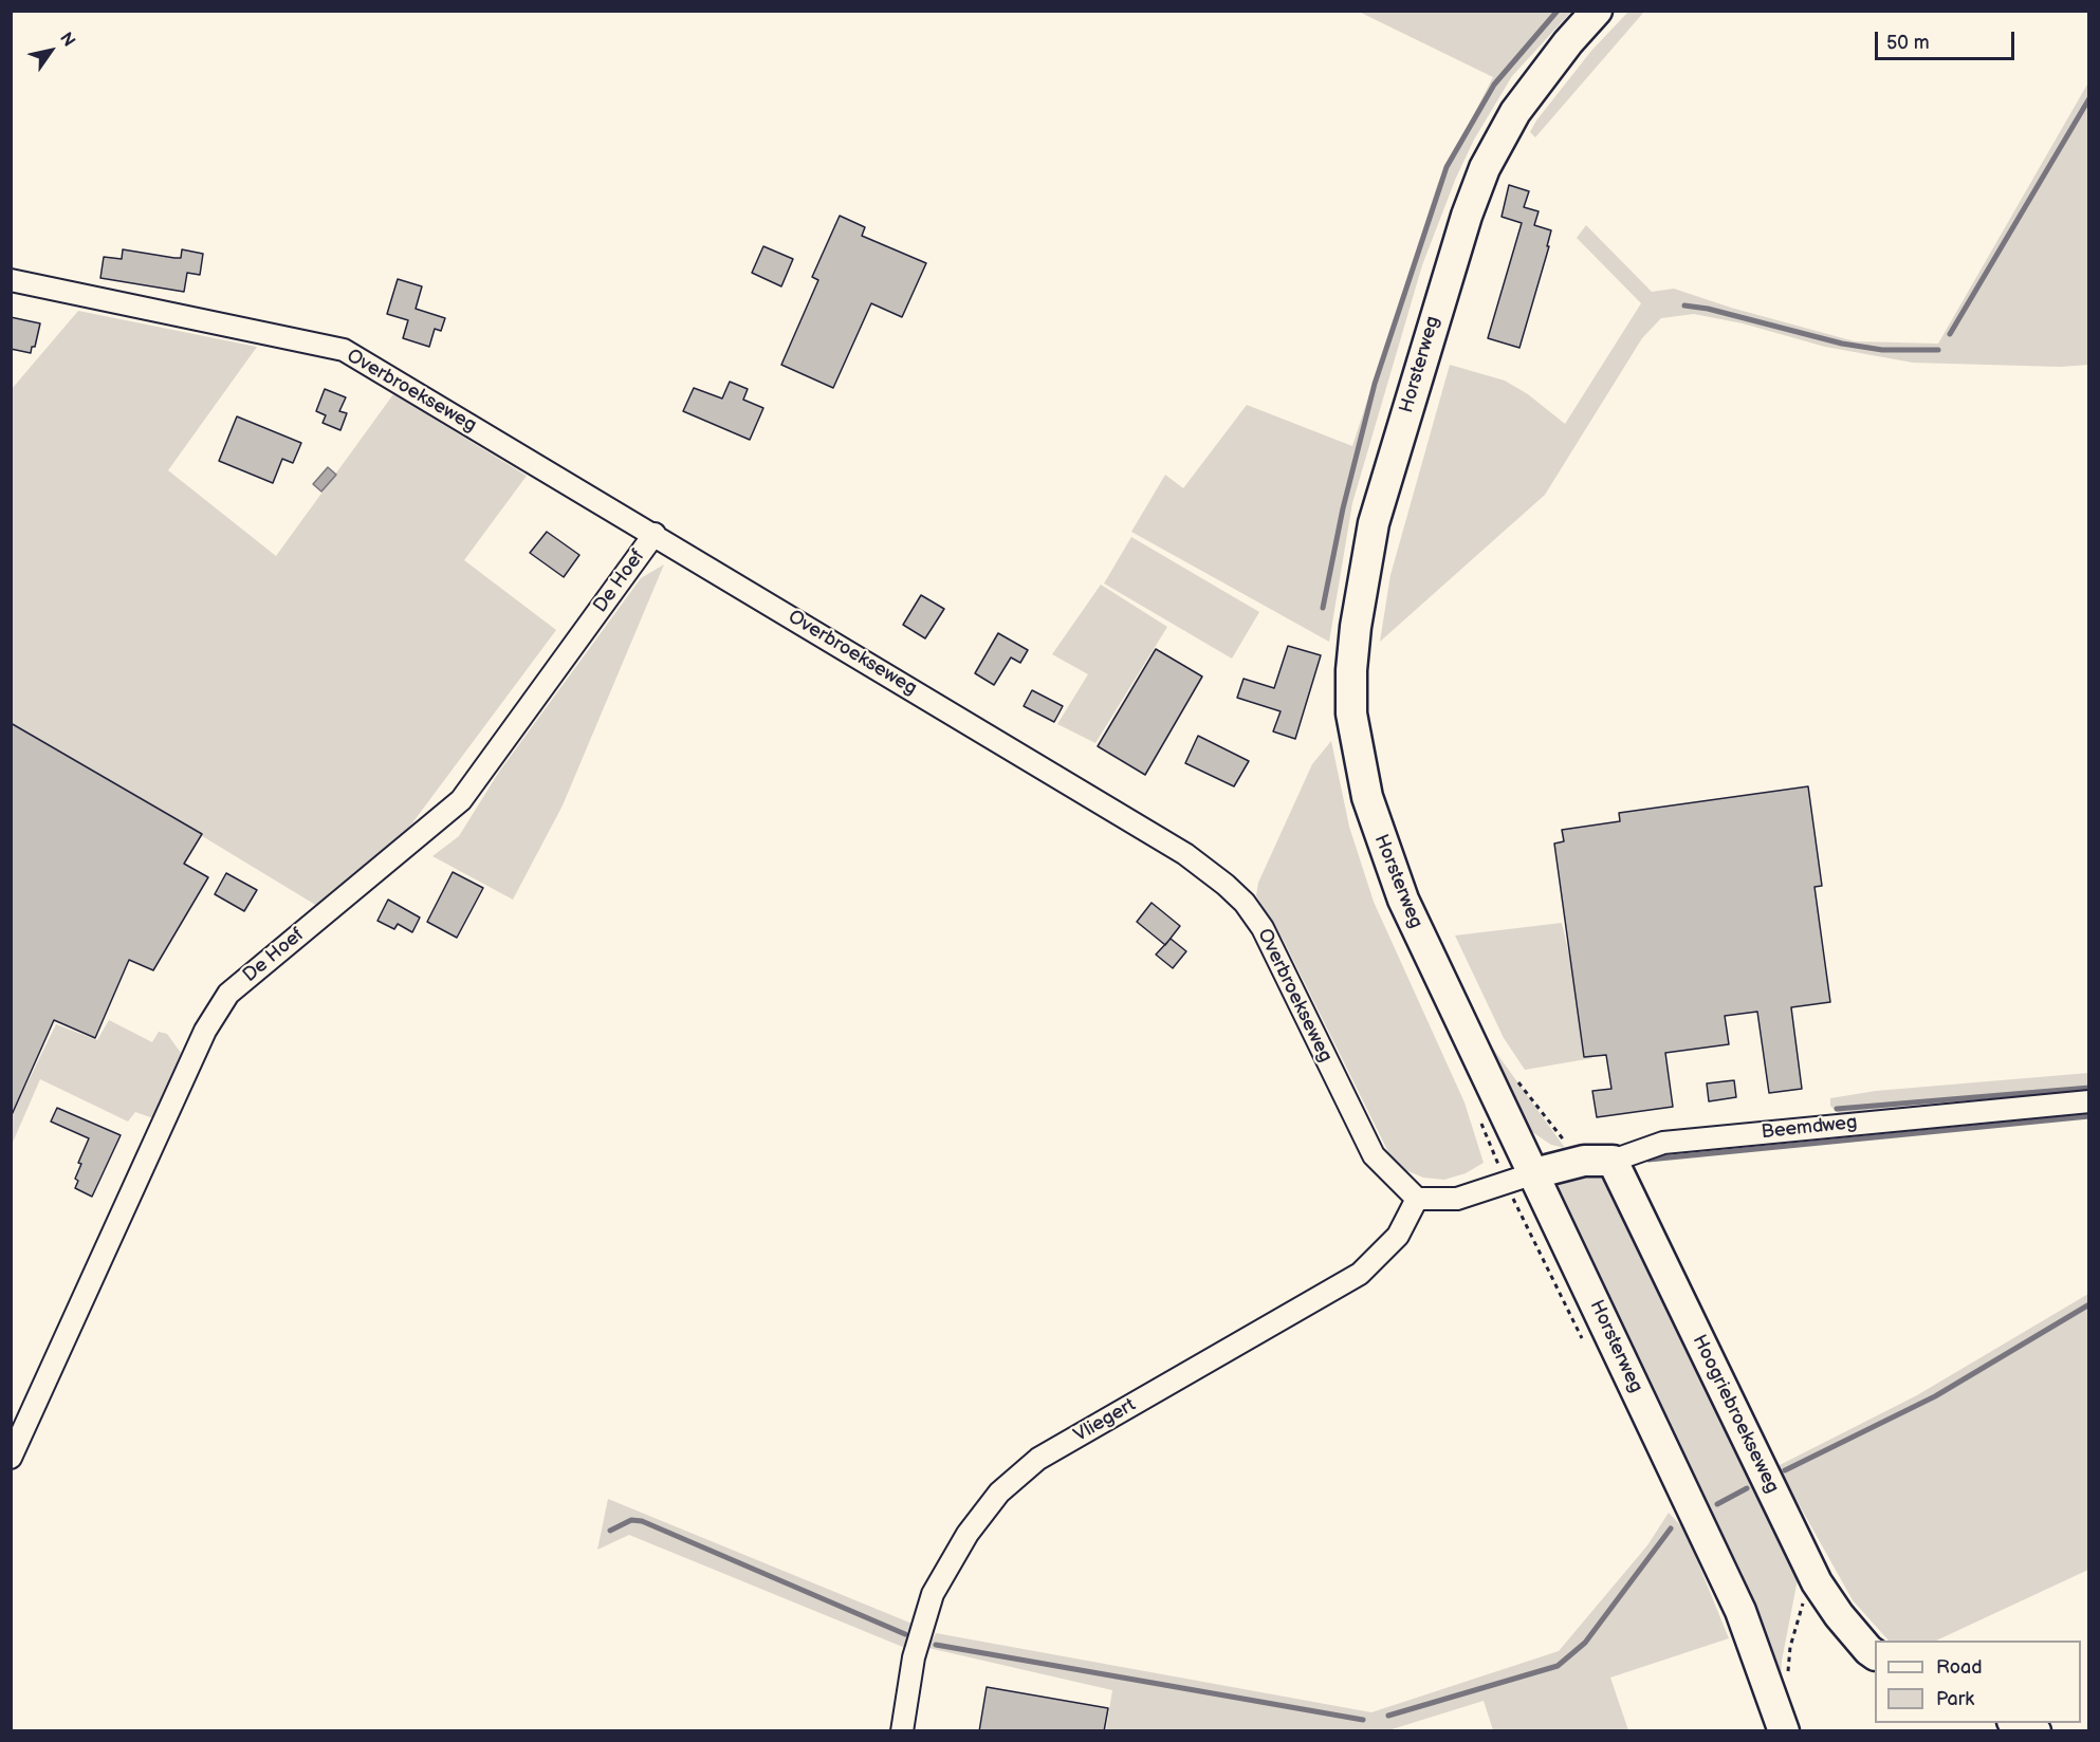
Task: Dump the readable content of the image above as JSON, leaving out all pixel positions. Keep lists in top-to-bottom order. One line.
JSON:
{"streets":{"street":["Horsterweg","Overbroekseweg","De Hoef","Beemdweg","Hoogriebroekseweg","Vliegert"]},"crossings":[["Horsterweg","Beemdweg"],["Overbroekseweg","De Hoef"],["Overbroekseweg","Vliegert"],["Beemdweg","Hoogriebroekseweg"]],"legend":["Road","Park"],"scale_bar":"50 m","north":"top right"}
